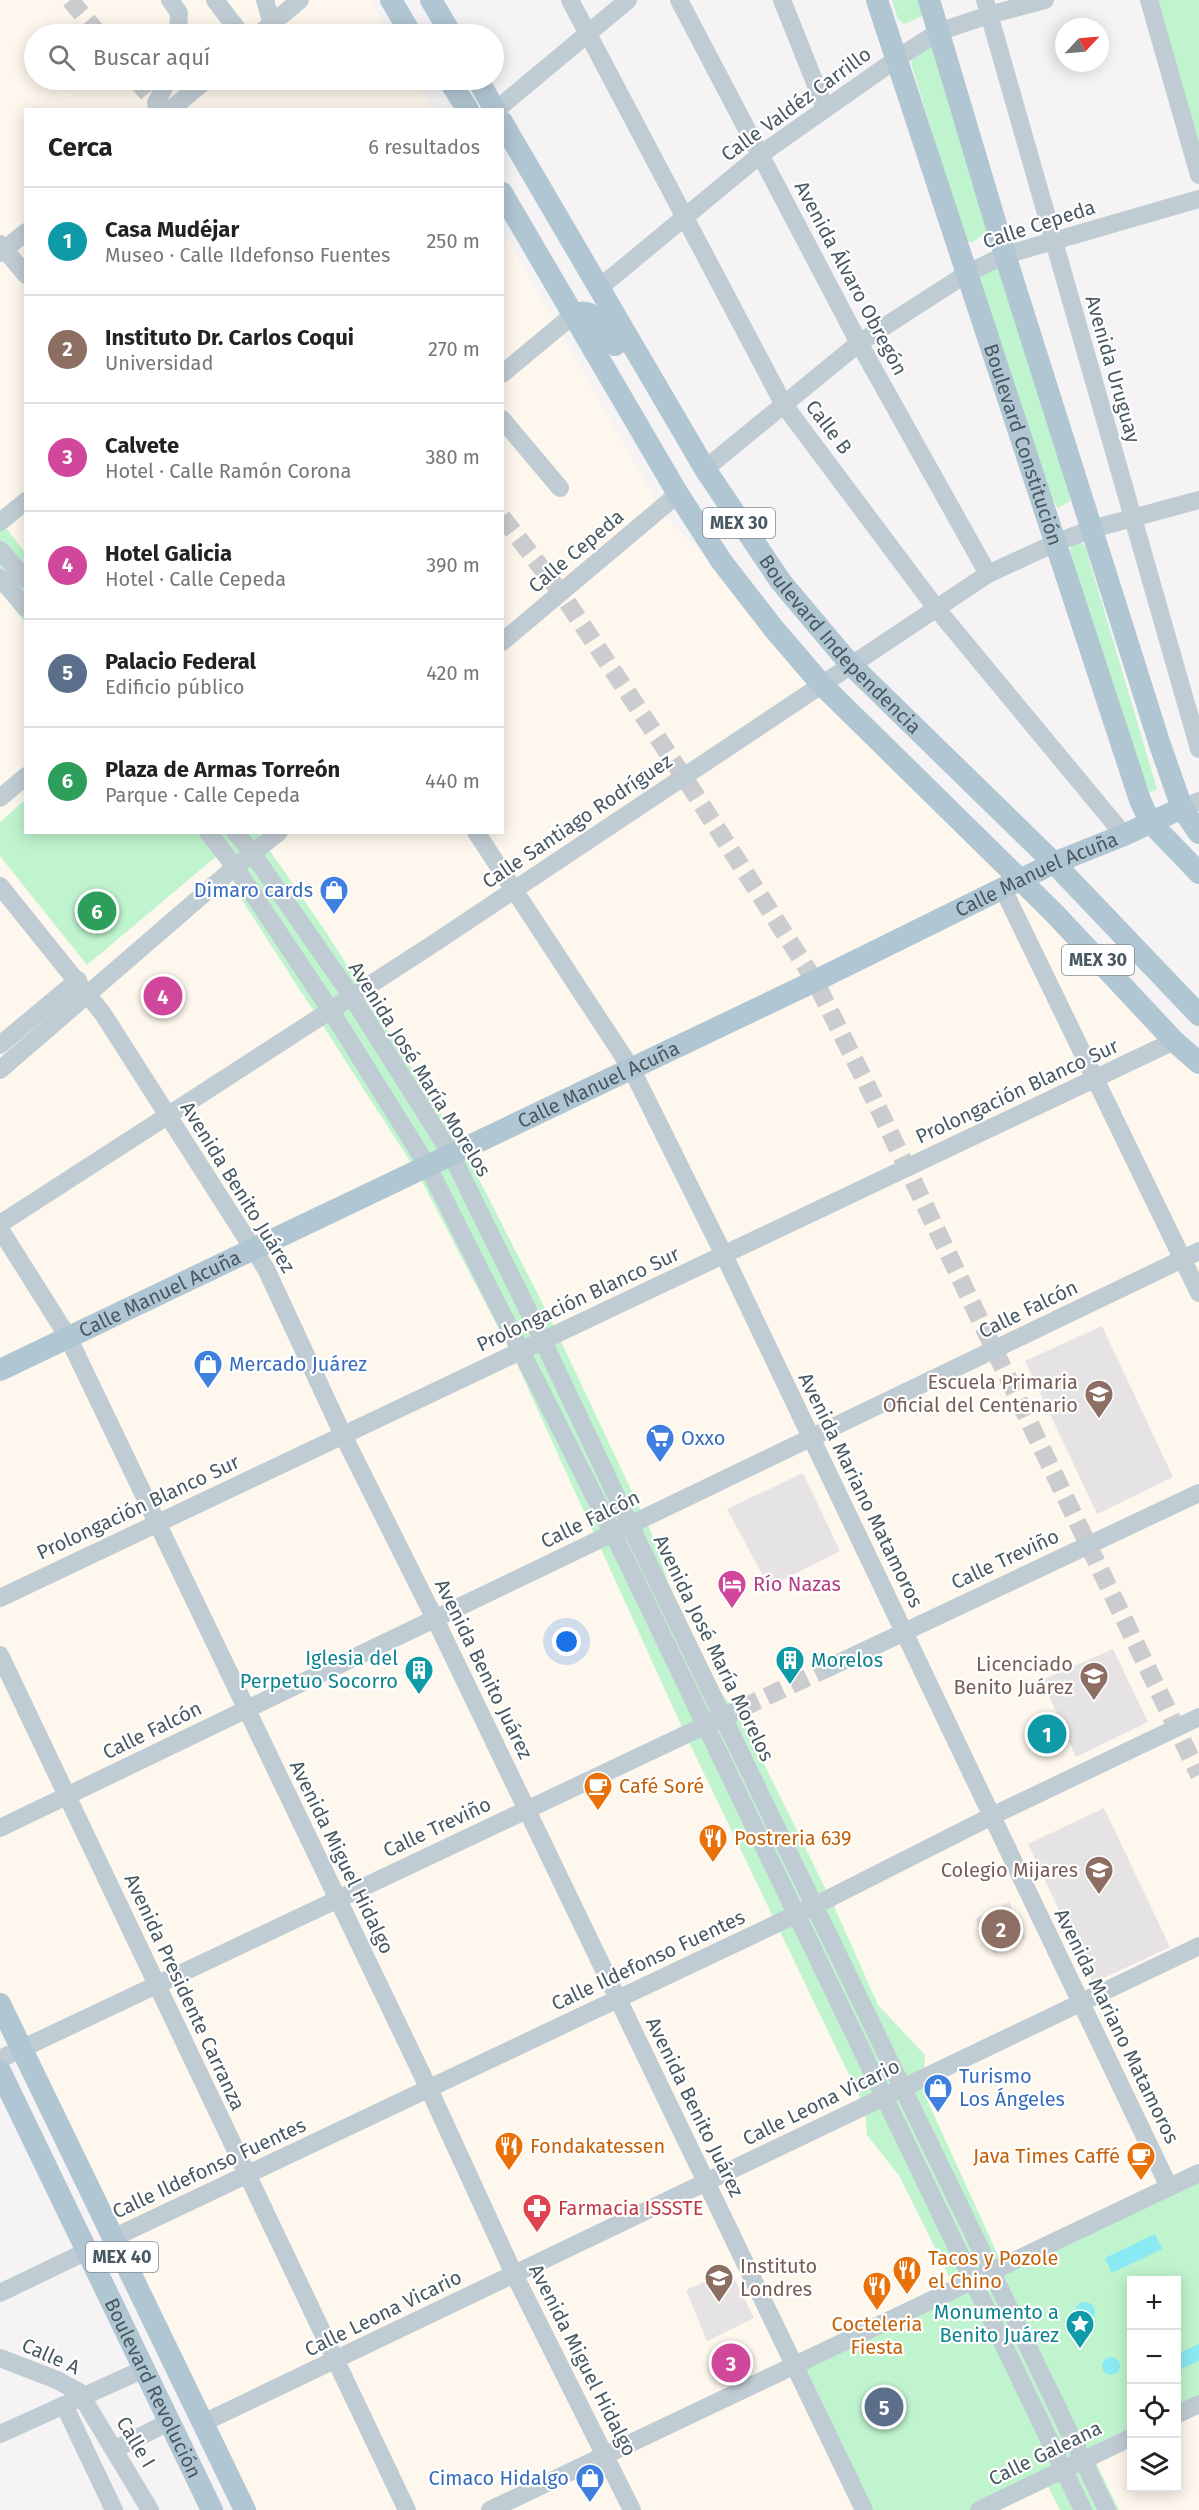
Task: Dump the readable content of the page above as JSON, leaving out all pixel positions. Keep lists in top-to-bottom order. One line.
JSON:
{"streets":{"main road":["Boulevard Constitución","MEX 30","Boulevard Independencia","Calle Manuel Acuña","MEX 40","Boulevard Revolución"],"street":["Calle Valdéz Carrillo","Calle Cepeda","Avenida Álvaro Obregón","Avenida Uruguay","Calle B","Calle Santiago Rodríguez","Avenida José María Morelos","Prolongación Blanco Sur","Avenida Benito Juárez","Calle Falcón","Avenida Mariano Matamoros","Calle Treviño","Avenida Miguel Hidalgo","Calle Ildefonso Fuentes","Avenida Presidente Carranza","Calle Leona Vicario","Calle A","Calle I","Calle Galeana"]},"crossings":[["Calle Valdéz Carrillo","Avenida Álvaro Obregón"],["Calle Valdéz Carrillo","Avenida Uruguay"],["Calle Valdéz Carrillo","Calle B"],["Calle Valdéz Carrillo","Boulevard Constitución"],["Calle Valdéz Carrillo","Boulevard Independencia"],["Calle Cepeda","Avenida Álvaro Obregón"],["Calle Cepeda","Avenida Uruguay"],["Calle Cepeda","Calle B"],["Calle Cepeda","Boulevard Constitución"],["Calle Cepeda","Boulevard Independencia"],["Avenida Álvaro Obregón","Calle Santiago Rodríguez"],["Avenida Uruguay","Calle Santiago Rodríguez"],["Calle B","Calle Santiago Rodríguez"],["Calle B","Calle Manuel Acuña"],["Boulevard Constitución","Calle Santiago Rodríguez"],["Boulevard Constitución","Calle Manuel Acuña"],["Boulevard Independencia","Calle Santiago Rodríguez"],["Boulevard Independencia","Calle Manuel Acuña"],["Boulevard Independencia","Prolongación Blanco Sur"],["Calle Santiago Rodríguez","Avenida José María Morelos"],["Calle Santiago Rodríguez","Avenida Benito Juárez"],["Calle Santiago Rodríguez","Avenida Mariano Matamoros"],["Calle Manuel Acuña","Avenida José María Morelos"],["Calle Manuel Acuña","Avenida Benito Juárez"],["Calle Manuel Acuña","Avenida Mariano Matamoros"],["Calle Manuel Acuña","Avenida Miguel Hidalgo"],["Avenida José María Morelos","Prolongación Blanco Sur"],["Avenida José María Morelos","Calle Falcón"],["Avenida José María Morelos","Calle Treviño"],["Avenida José María Morelos","Calle Ildefonso Fuentes"],["Avenida José María Morelos","Calle Leona Vicario"],["Avenida José María Morelos","Calle Galeana"],["Prolongación Blanco Sur","Avenida Benito Juárez"],["Prolongación Blanco Sur","Avenida Mariano Matamoros"],["Prolongación Blanco Sur","Avenida Miguel Hidalgo"],["Avenida Benito Juárez","Calle Falcón"],["Avenida Benito Juárez","Calle Treviño"],["Avenida Benito Juárez","Calle Ildefonso Fuentes"],["Avenida Benito Juárez","Calle Leona Vicario"],["Calle Falcón","Avenida Mariano Matamoros"],["Calle Falcón","Avenida Miguel Hidalgo"],["Calle Falcón","Avenida Presidente Carranza"],["Avenida Mariano Matamoros","Calle Treviño"],["Avenida Mariano Matamoros","Calle Ildefonso Fuentes"],["Avenida Mariano Matamoros","Calle Leona Vicario"],["Calle Treviño","Avenida Miguel Hidalgo"],["Calle Treviño","Avenida Presidente Carranza"],["Calle Treviño","MEX 40"],["Avenida Miguel Hidalgo","Calle Ildefonso Fuentes"],["Avenida Miguel Hidalgo","Calle Leona Vicario"],["Calle Ildefonso Fuentes","Avenida Presidente Carranza"],["Calle Ildefonso Fuentes","MEX 40"],["Avenida Presidente Carranza","Calle Leona Vicario"],["Calle Leona Vicario","MEX 40"],["Calle A","Calle I"]],"places":{"shop":["Dimaro cards","Mercado Juárez","Turismo Los Ángeles","Cimaco Hidalgo"],"school or university":["Escuela Primaria Oficial del Centenario","Licenciado Benito Juárez","Colegio Mijares","Instituto Londres"],"supermarket":["Oxxo"],"hotel":["Río Nazas"],"building":["Morelos","Iglesia del Perpetuo Socorro"],"cafe":["Café Soré","Java Times Caffé"],"restaurant":["Postreria 639","Fondakatessen","Tacos y Pozole el Chino","Cocteleria Fiesta"],"pharmacy":["Farmacia ISSSTE"],"place":["Monumento a Benito Juárez"]},"north":"top right","page":{"search":"Buscar aquí","heading":["Cerca","6 resultados"],"list":[{"mark":"1","name":"Casa Mudéjar","note":"Museo · Calle Ildefonso Fuentes","value":"250 m"},{"mark":"2","name":"Instituto Dr. Carlos Coqui","note":"Universidad","value":"270 m"},{"mark":"3","name":"Calvete","note":"Hotel · Calle Ramón Corona","value":"380 m"},{"mark":"4","name":"Hotel Galicia","note":"Hotel · Calle Cepeda","value":"390 m"},{"mark":"5","name":"Palacio Federal","note":"Edificio público","value":"420 m"},{"mark":"6","name":"Plaza de Armas Torreón","note":"Parque · Calle Cepeda","value":"440 m"}],"pins":["6","4","1","2","3","5"],"map_buttons":["+","−"]}}
